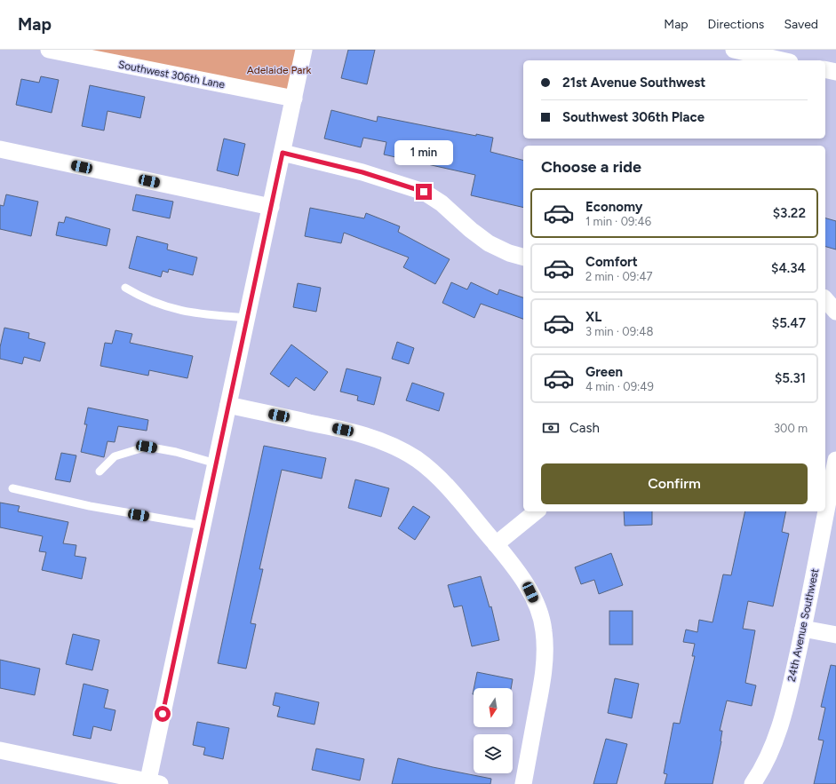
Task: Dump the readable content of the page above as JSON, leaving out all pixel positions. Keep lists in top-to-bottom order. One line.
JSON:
{"streets":{"street":["Southwest 306th Lane","24th Avenue Southwest"]},"parks":["Adelaide Park"],"north":"bottom","page":{"header":"Map","nav":["Map","Directions","Saved"],"banner":["21st Avenue Southwest","Southwest 306th Place"],"bubble":"1 min","heading":"Choose a ride","list":[{"name":"Economy","note":"1 min · 09:46","value":"$3.22"},{"name":"Comfort","note":"2 min · 09:47","value":"$4.34"},{"name":"XL","note":"3 min · 09:48","value":"$5.47"},{"name":"Green","note":"4 min · 09:49","value":"$5.31"}],"pay":["Cash","300 m"],"buttons":"Confirm"}}
